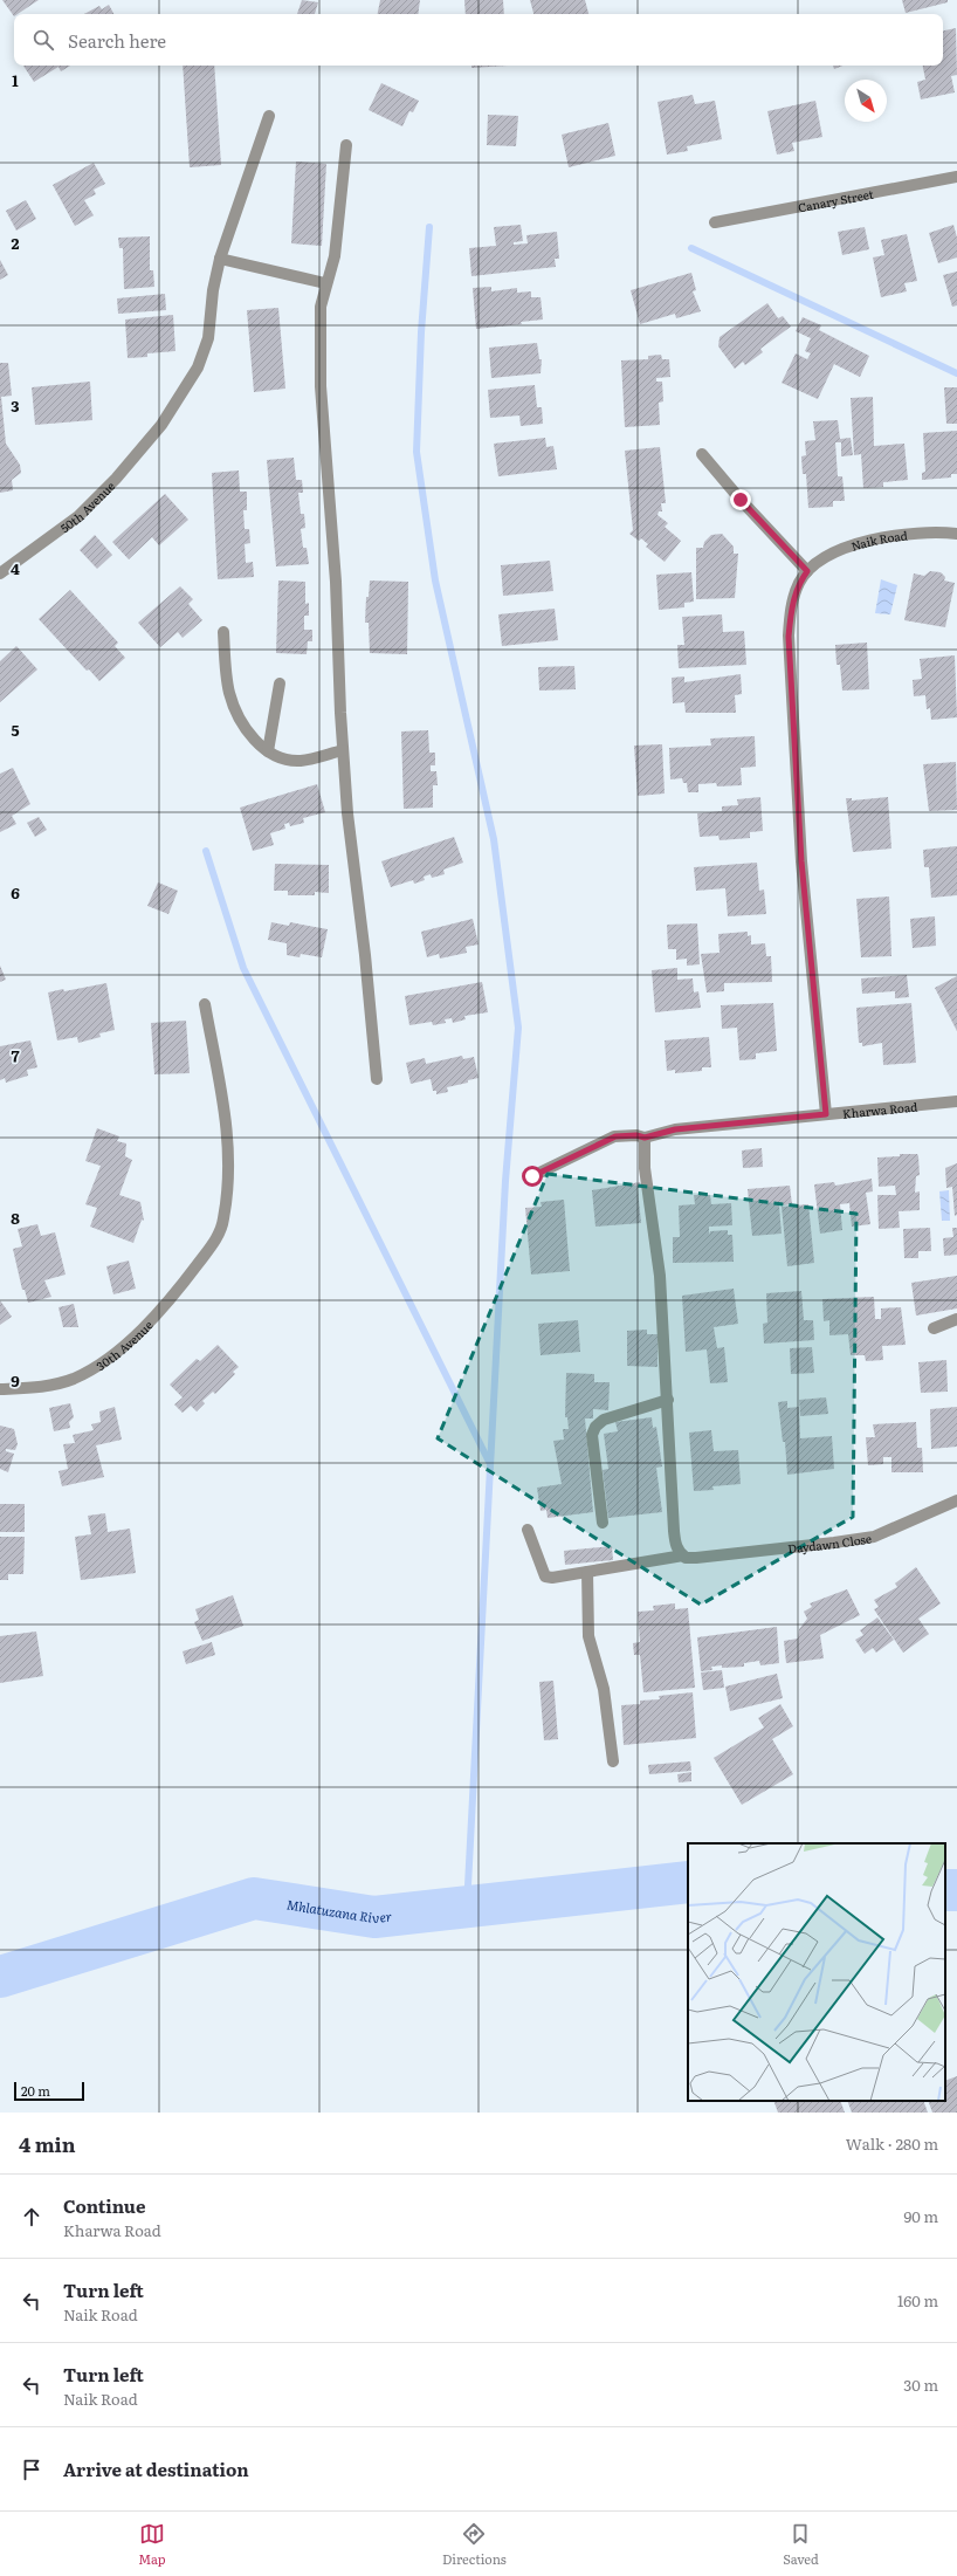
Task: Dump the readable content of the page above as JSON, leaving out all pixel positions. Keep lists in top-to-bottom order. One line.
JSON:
{"streets":{"street":["Canary Street","50th Avenue","Naik Road","Kharwa Road","30th Avenue","Daydawn Close"]},"crossings":[["Naik Road","Kharwa Road"]],"water":["Mhlatuzana River"],"scale_bar":"20 m","north":"bottom right","page":{"search":"Search here","scale":"20 m","heading":["4 min","Walk · 280 m"],"list":[["Continue","Kharwa Road","90 m"],["Turn left","Naik Road","160 m"],["Turn left","Naik Road","30 m"],"Arrive at destination"],"nav":["Map","Directions","Saved"]},"grid":{"rows":["1","2","3","4","5","6","7","8","9"]}}
